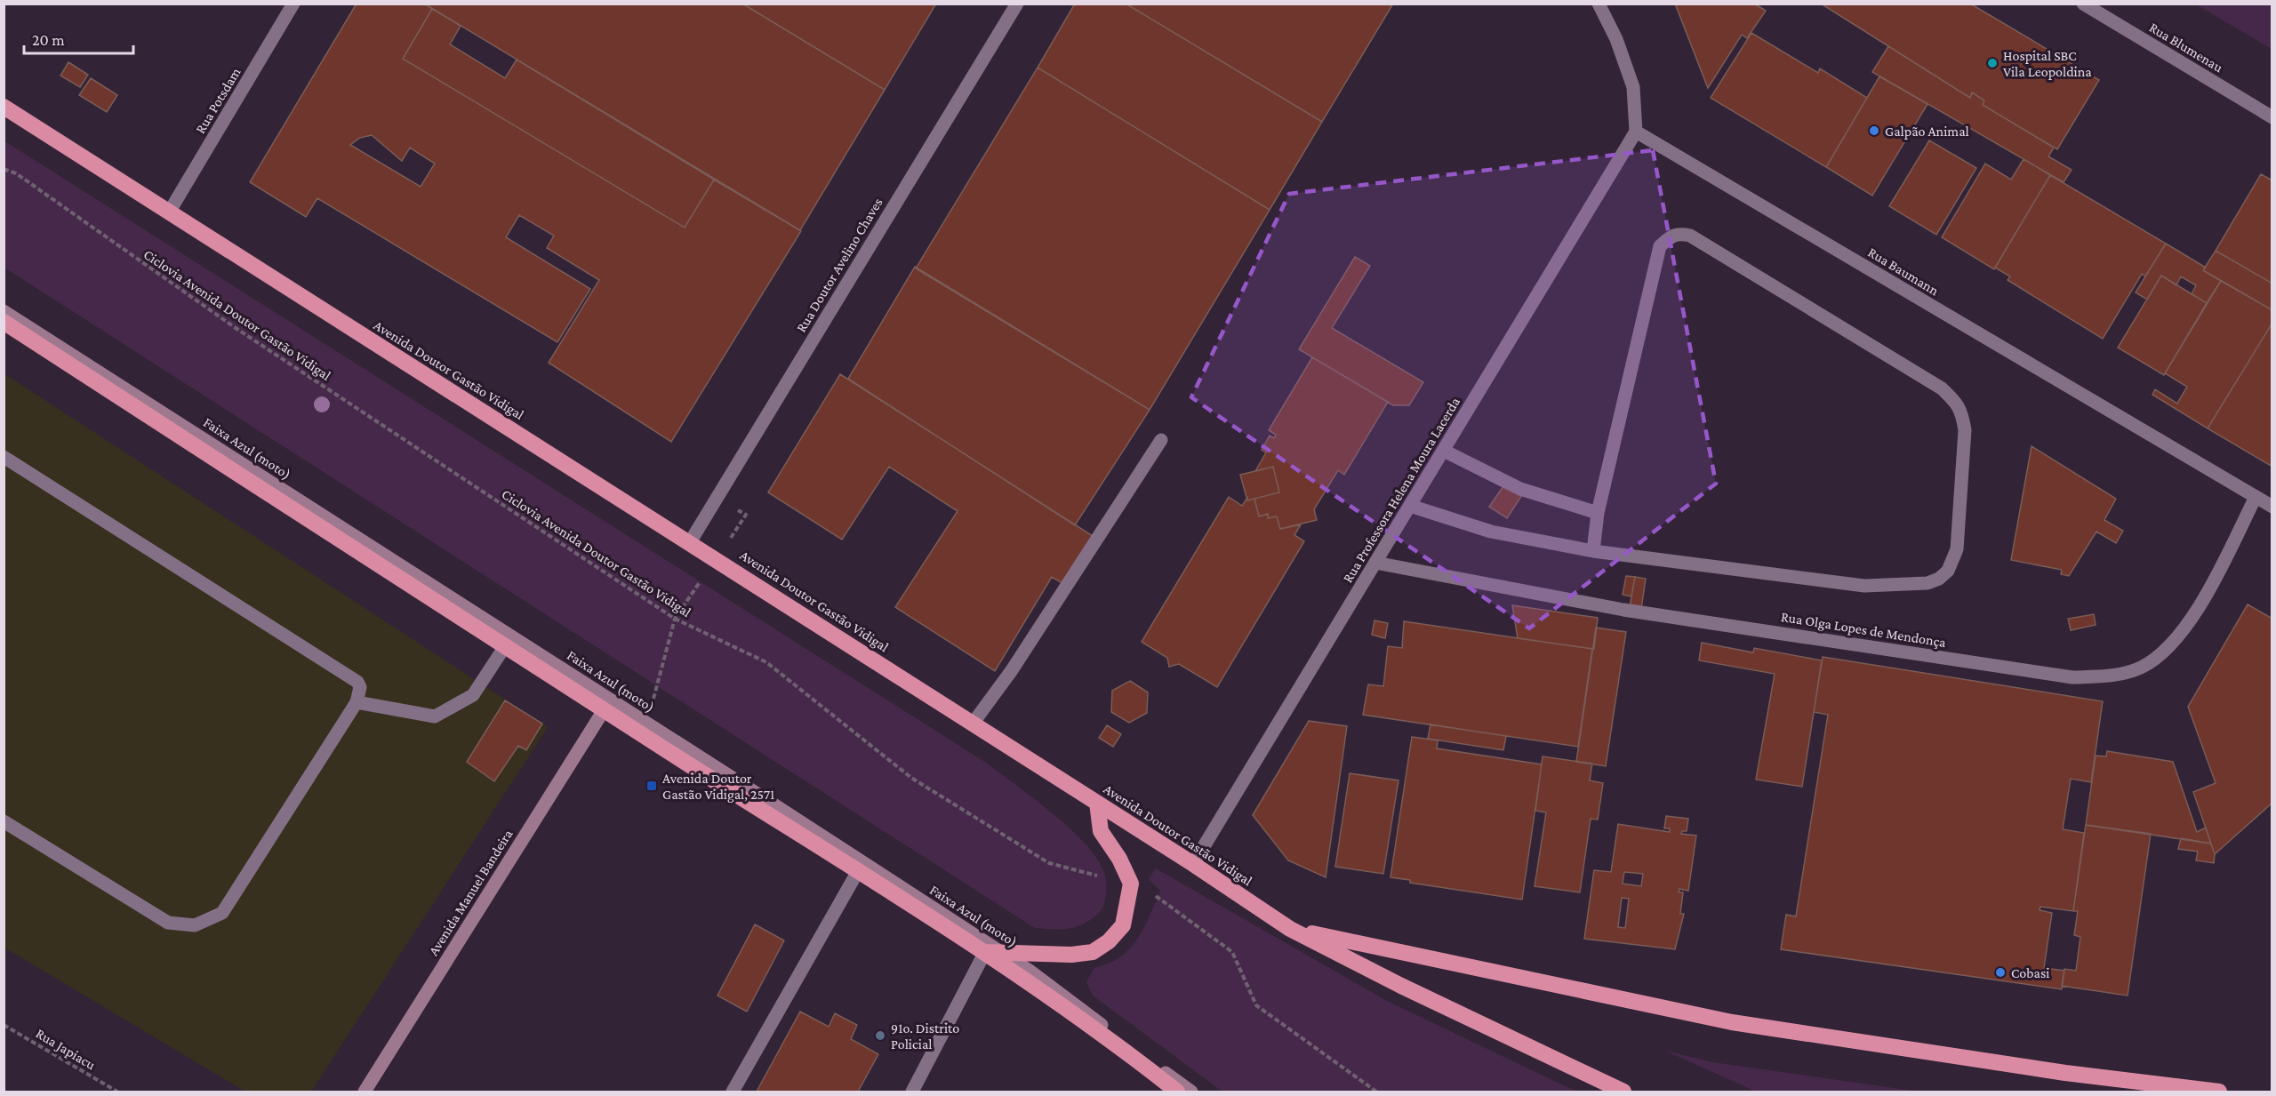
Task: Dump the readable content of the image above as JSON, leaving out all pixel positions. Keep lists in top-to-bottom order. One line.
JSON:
{"streets":{"highway":["Avenida Doutor Gastão Vidigal"],"street":["Rua Blumenau","Rua Potsdam","Rua Doutor Avelino Chaves","Rua Baumann","Faixa Azul (moto)","Rua Professora Helena Moura Lacerda","Rua Olga Lopes de Mendonça","Avenida Manuel Bandeira"],"path":["Ciclovia Avenida Doutor Gastão Vidigal","Rua Japiacu"]},"crossings":[["Rua Potsdam","Avenida Doutor Gastão Vidigal"],["Rua Doutor Avelino Chaves","Avenida Doutor Gastão Vidigal"],["Rua Baumann","Rua Professora Helena Moura Lacerda"],["Rua Baumann","Rua Olga Lopes de Mendonça"],["Avenida Doutor Gastão Vidigal","Rua Professora Helena Moura Lacerda"],["Rua Professora Helena Moura Lacerda","Rua Olga Lopes de Mendonça"]],"places":{"other":["Hospital SBC Vila Leopoldina","Galpão Animal","Cobasi","91o. Distrito Policial"],"transit":["Avenida Doutor Gastão Vidigal, 2571"]},"scale_bar":"20 m"}
